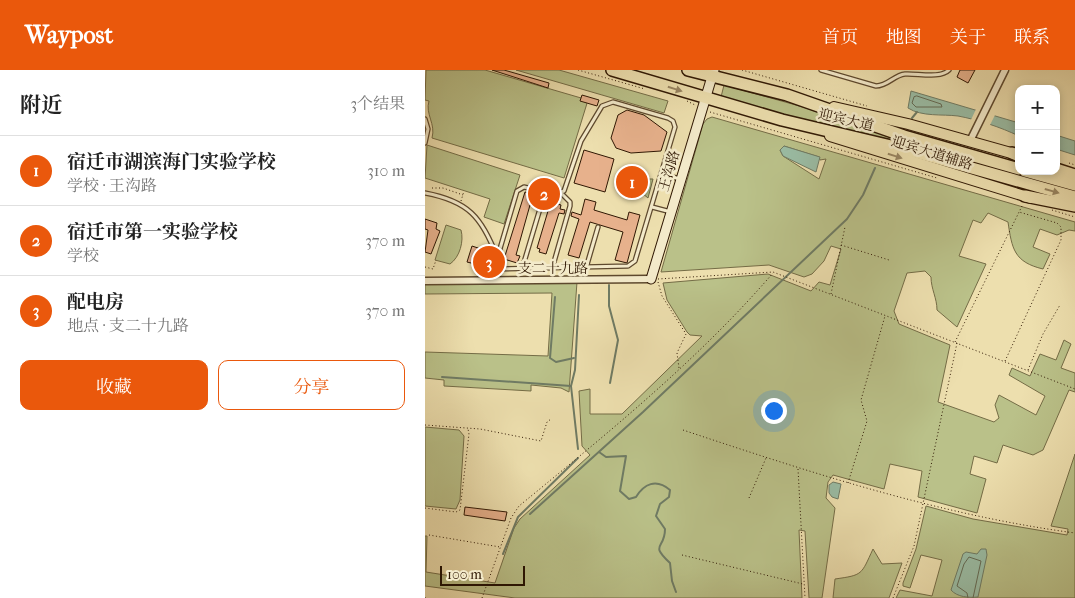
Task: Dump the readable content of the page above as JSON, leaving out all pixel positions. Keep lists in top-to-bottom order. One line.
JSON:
{"streets":{"highway":["迎宾大道"],"main road":["迎宾大道辅路"],"street":["王沟路","支二十九路"]},"crossings":[["迎宾大道","迎宾大道辅路"],["迎宾大道","王沟路"],["王沟路","支二十九路"]],"scale_bar":"100 m","page":{"header":"Waypost","nav":["首页","地图","关于","联系"],"heading":["附近","3个结果"],"map_buttons":["+","−"],"list":[{"mark":"1","name":"宿迁市湖滨海门实验学校","note":"学校 · 王沟路","value":"310 m"},{"mark":"2","name":"宿迁市第一实验学校","note":"学校","value":"370 m"},{"mark":"3","name":"配电房","note":"地点 · 支二十九路","value":"370 m"}],"pins":["1","2","3"],"buttons":["收藏","分享"],"scale":"100 m"}}
